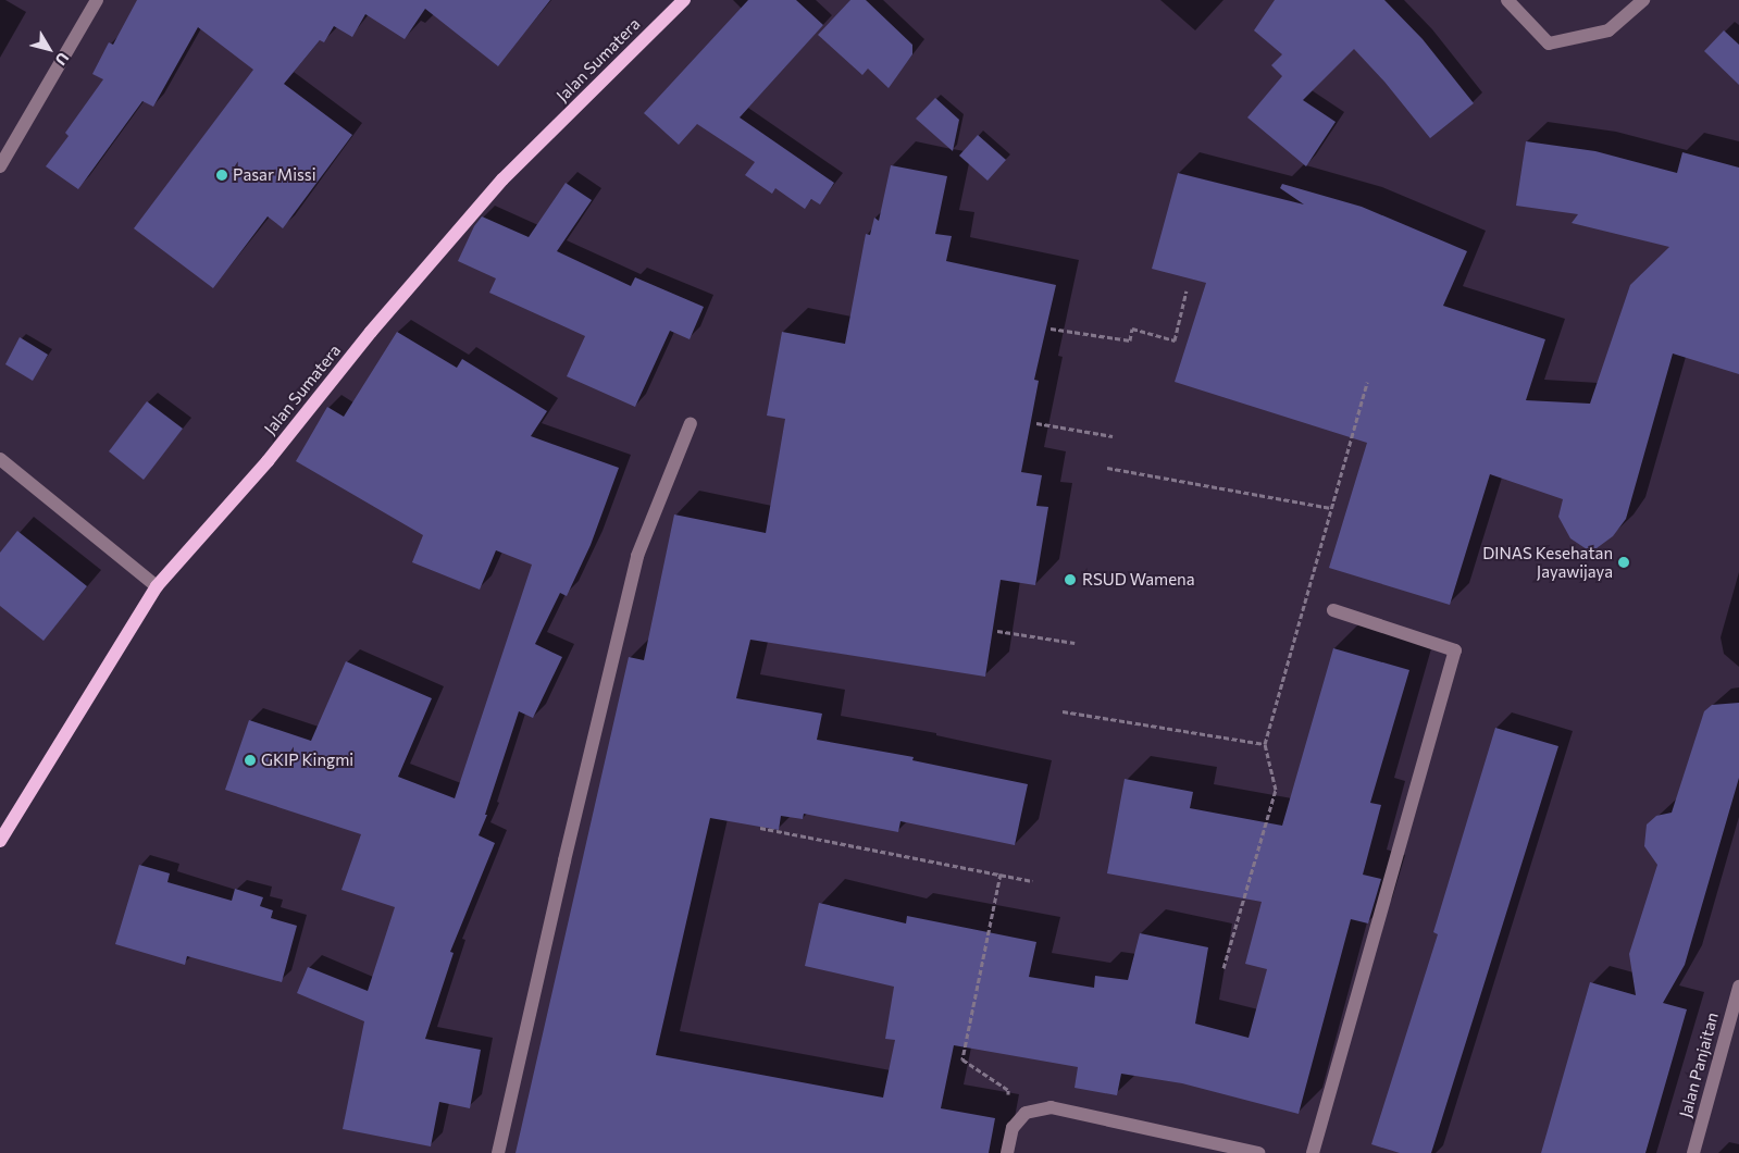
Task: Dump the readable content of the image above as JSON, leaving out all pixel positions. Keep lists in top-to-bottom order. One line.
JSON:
{"streets":{"main road":["Jalan Sumatera"],"street":["Jalan Panjaitan"]},"places":["Pasar Missi","DINAS Kesehatan Jayawijaya","RSUD Wamena","GKIP Kingmi"],"north":"bottom right"}
